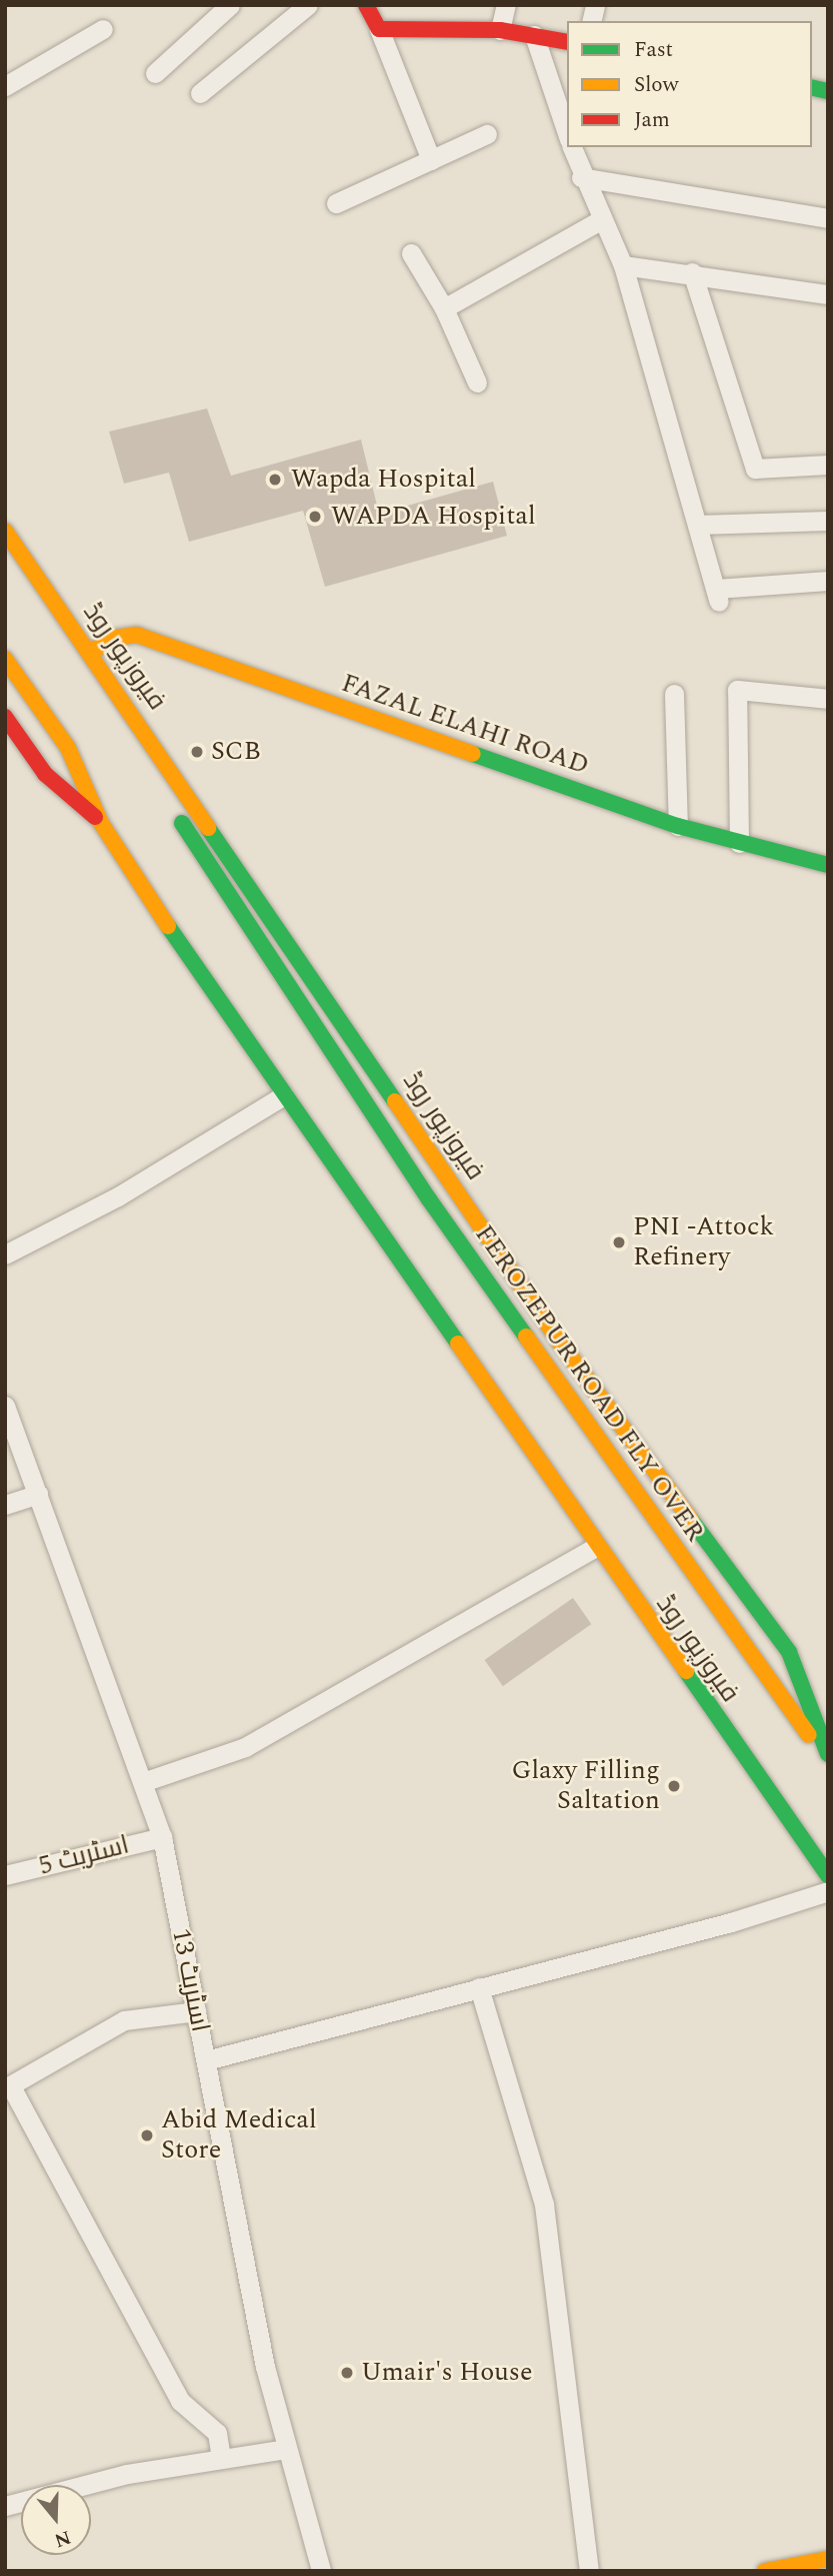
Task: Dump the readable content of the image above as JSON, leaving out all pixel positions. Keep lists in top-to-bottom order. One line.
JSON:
{"streets":{"main road":["فیروزپور روڈ","FAZAL ELAHI ROAD","FEROZEPUR ROAD FLY OVER"],"street":["اسٹریٹ 5","اسٹریٹ 13"]},"crossings":[["فیروزپور روڈ","FAZAL ELAHI ROAD"],["فیروزپور روڈ","FEROZEPUR ROAD FLY OVER"],["اسٹریٹ 5","اسٹریٹ 13"]],"places":["Wapda Hospital","WAPDA Hospital","SCB","PNI -Attock Refinery","Glaxy Filling Saltation","Abid Medical Store","Umair's House"],"legend":["Fast","Slow","Jam"],"north":"bottom"}
